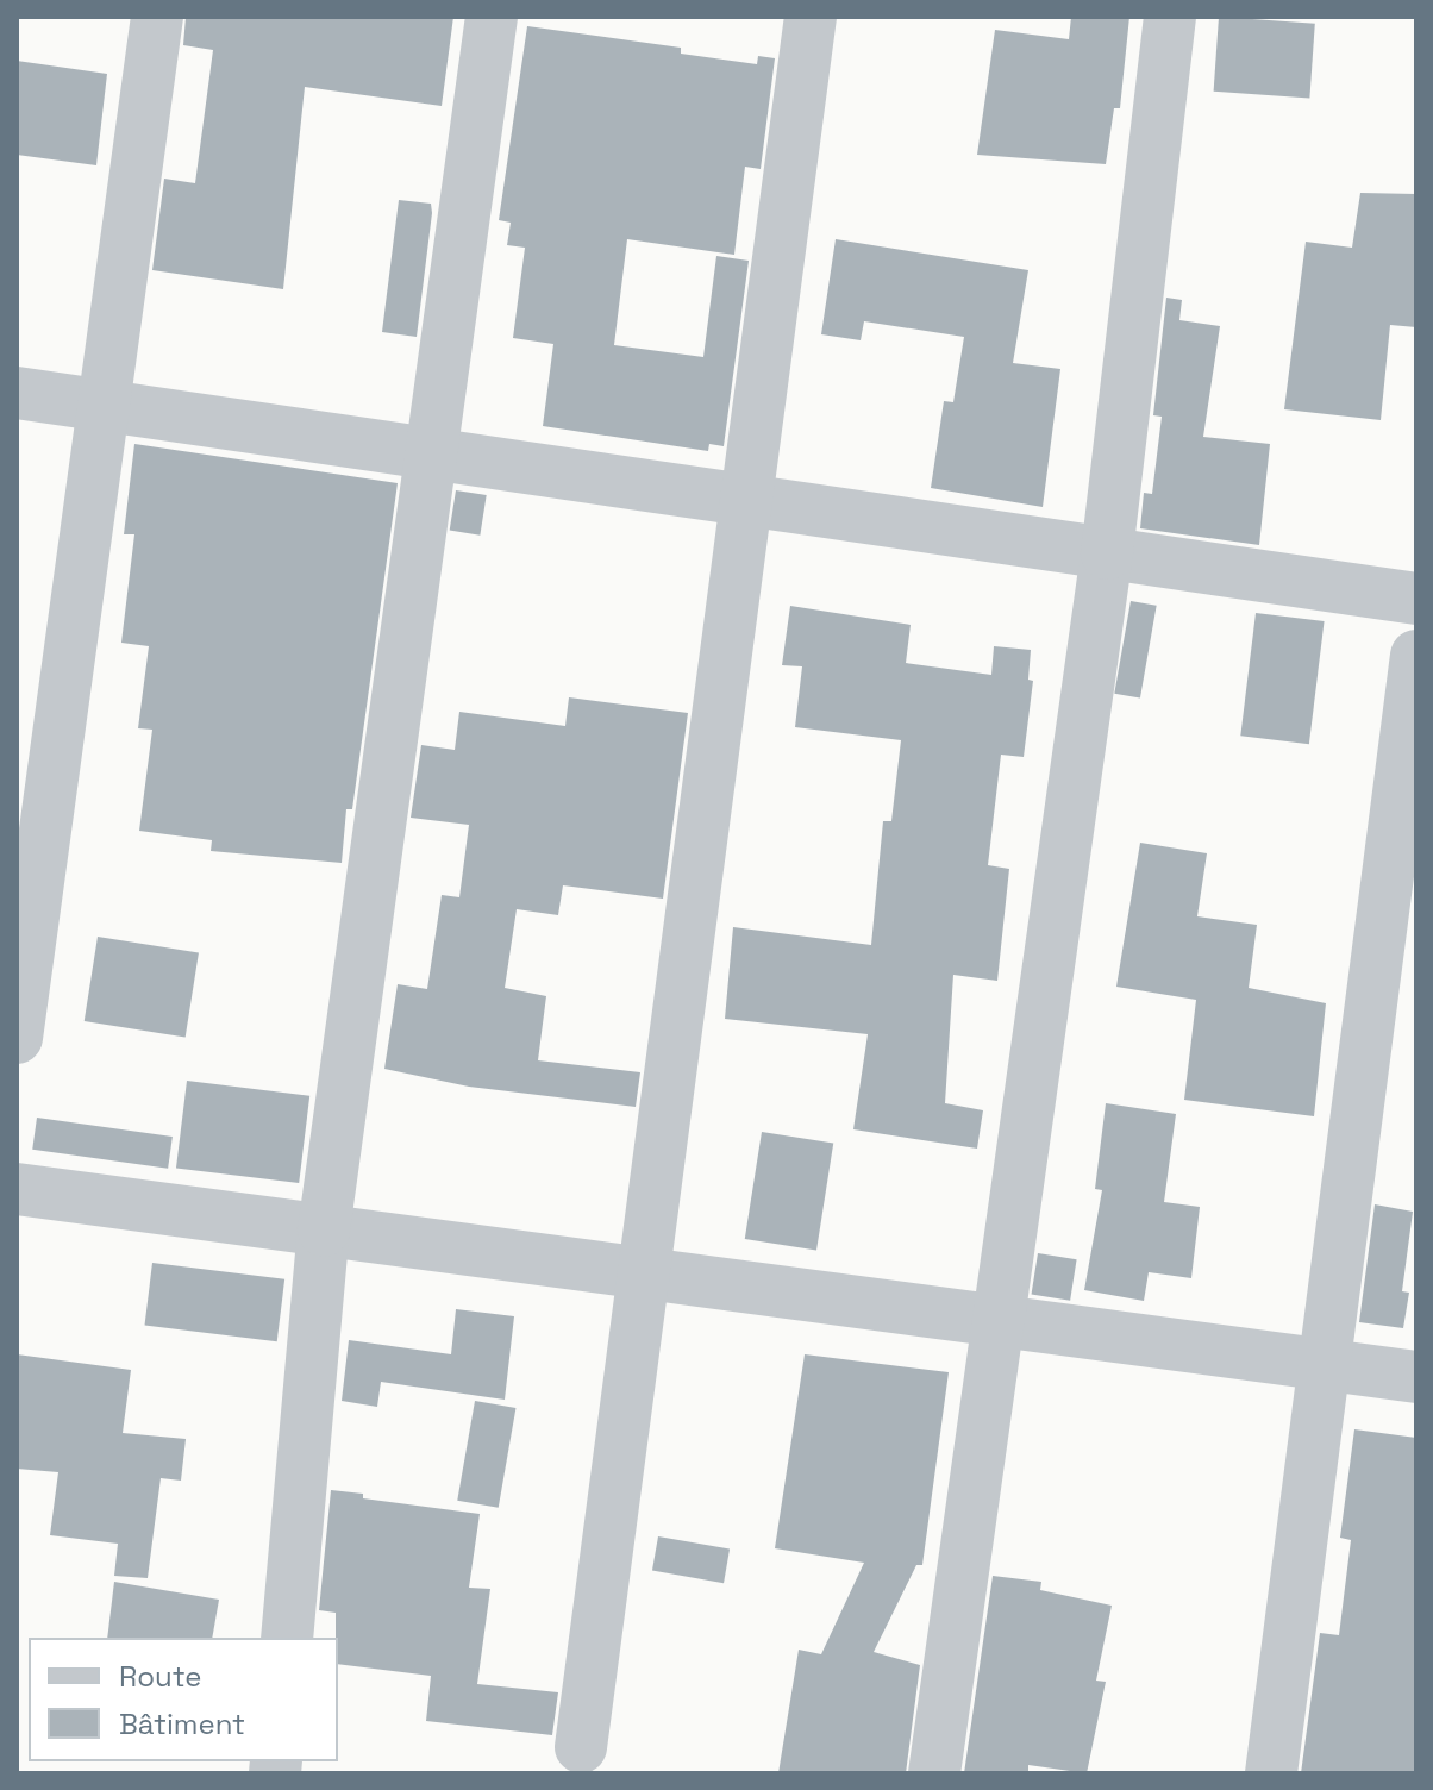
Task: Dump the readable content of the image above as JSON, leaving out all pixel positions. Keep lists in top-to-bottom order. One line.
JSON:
{"legend":["Route","Bâtiment"]}
